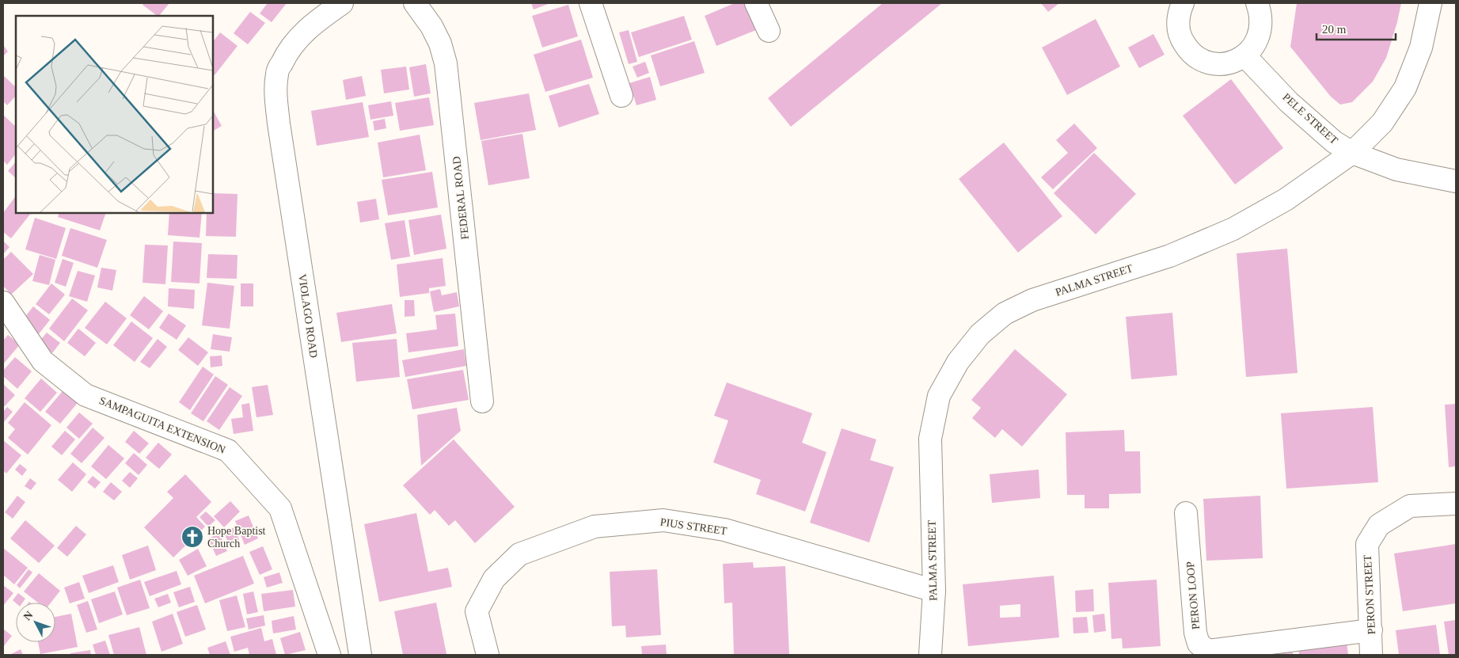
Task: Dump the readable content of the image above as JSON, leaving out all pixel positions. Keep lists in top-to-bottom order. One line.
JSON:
{"streets":{"street":["PELE STREET","FEDERAL ROAD","PALMA STREET","VIOLAGO ROAD","SAMPAGUITA EXTENSION","PIUS STREET","PERON STREET","PERON LOOP"]},"crossings":[["PELE STREET","PALMA STREET"],["PALMA STREET","PIUS STREET"],["PERON STREET","PERON LOOP"]],"places":{"church":["Hope Baptist Church"]},"scale_bar":"20 m","north":"top left"}
